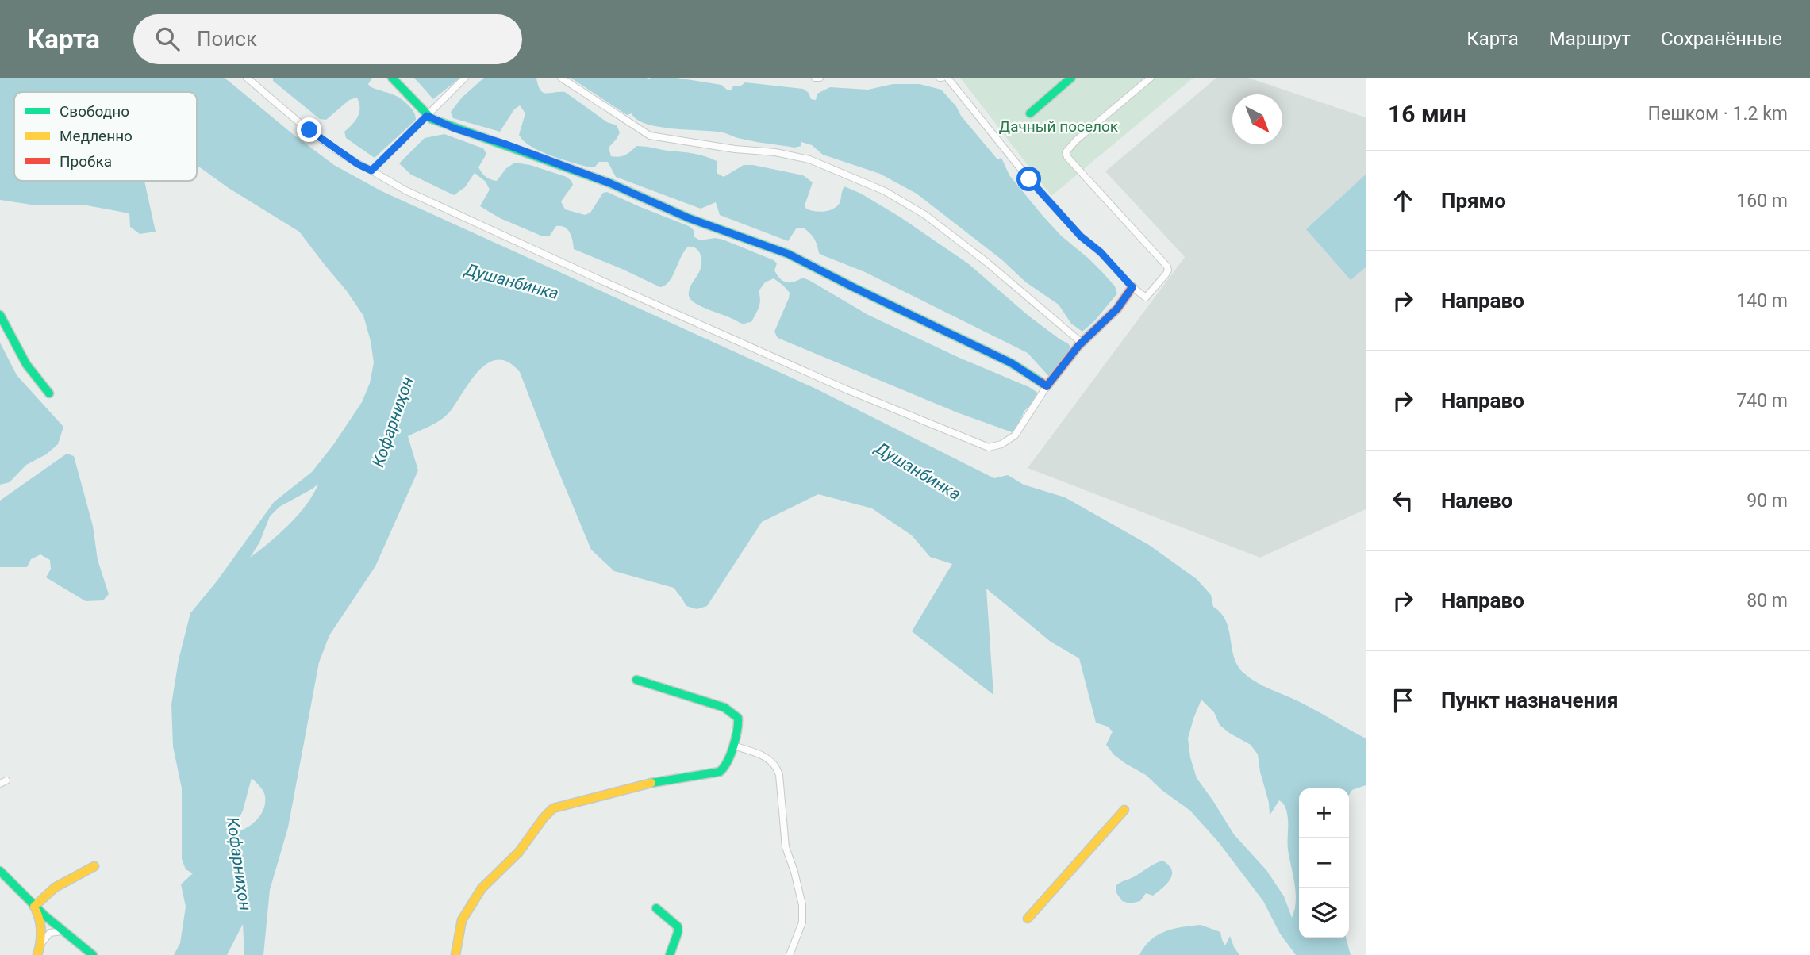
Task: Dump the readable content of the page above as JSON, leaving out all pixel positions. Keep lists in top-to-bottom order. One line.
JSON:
{"water":["Душанбинка","Кофарниҳон"],"parks":["Дачный поселок"],"legend":["Свободно","Медленно","Пробка"],"north":"bottom right","page":{"header":"Карта","search":"Поиск","nav":["Карта","Маршрут","Сохранённые"],"heading":["16 мин","Пешком · 1.2 km"],"list":[["Прямо","160 m"],["Направо","140 m"],["Направо","740 m"],["Налево","90 m"],["Направо","80 m"],"Пункт назначения"],"map_buttons":["+","−"]}}
